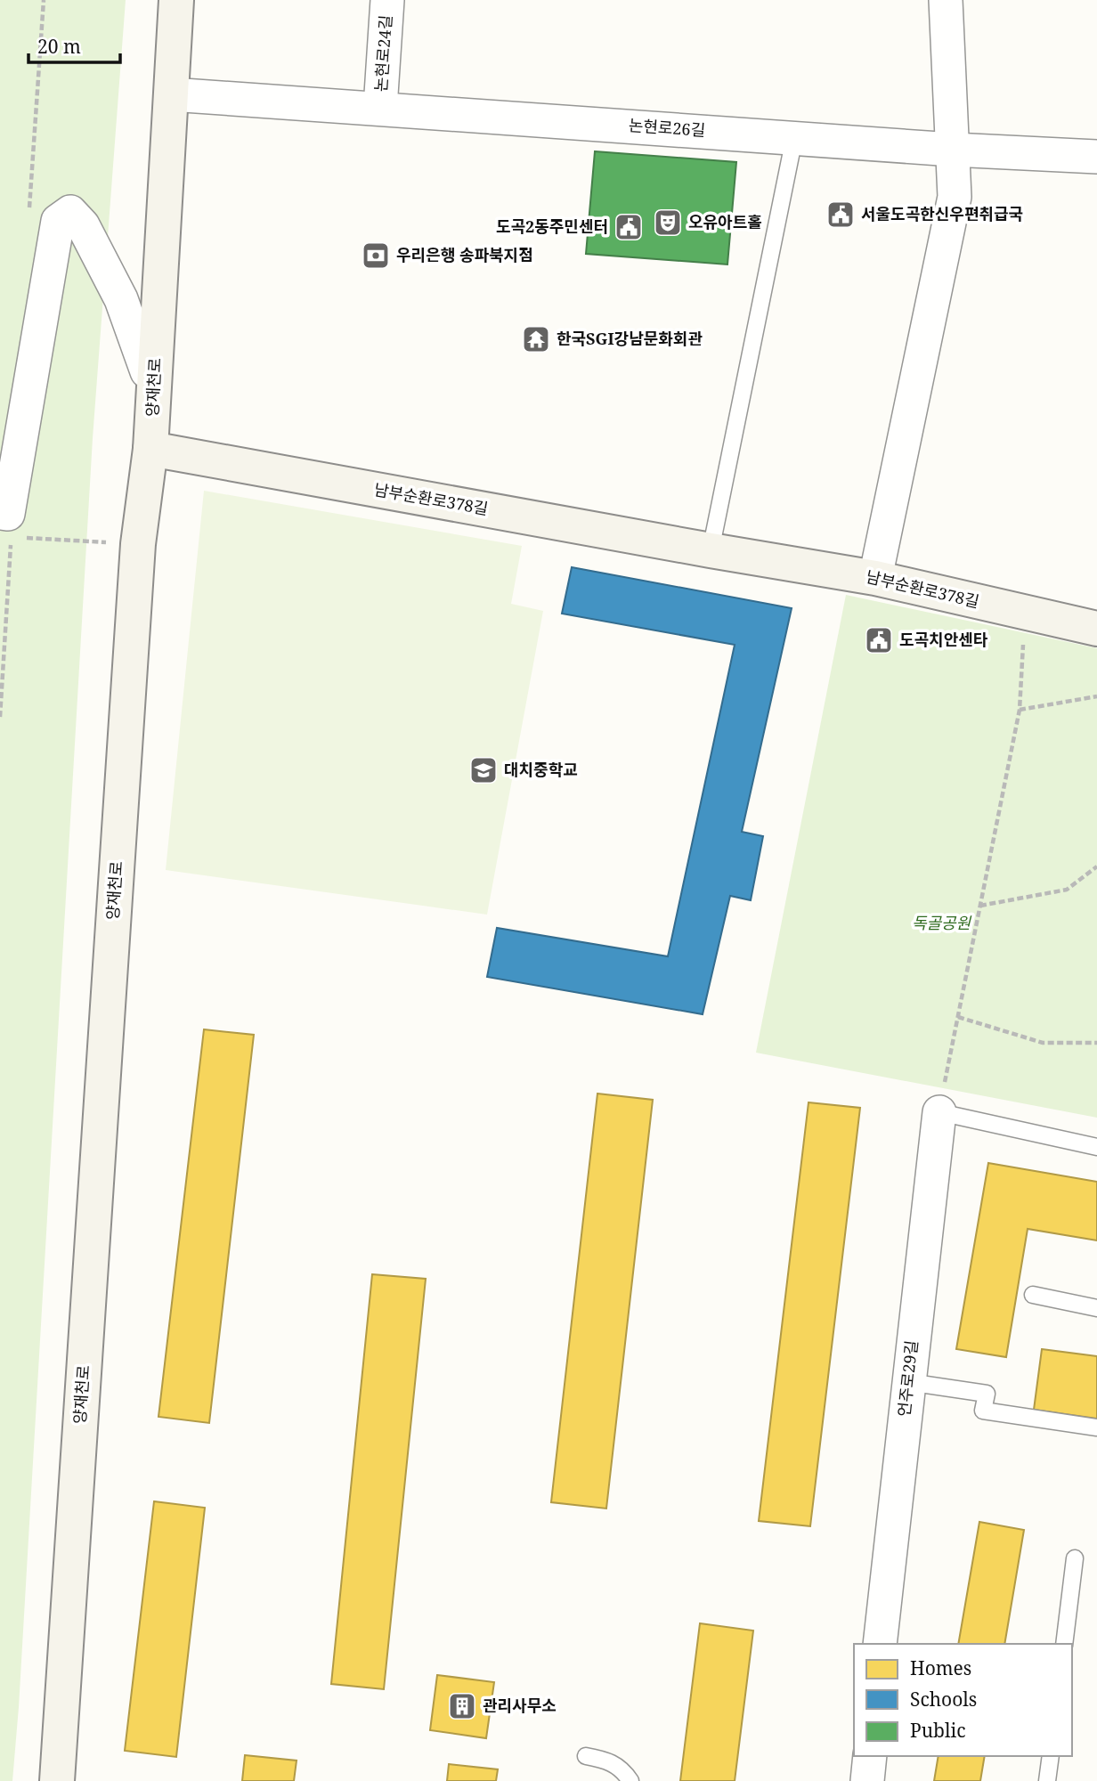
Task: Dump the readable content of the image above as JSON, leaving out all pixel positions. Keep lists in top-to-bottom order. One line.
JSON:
{"streets":{"street":["논현로24길","논현로26길","양재천로","남부순환로378길","언주로29길"]},"crossings":[["논현로24길","논현로26길"],["논현로26길","양재천로"],["양재천로","남부순환로378길"]],"parks":["독골공원"],"places":{"public building":["서울도곡한신우편취급국","도곡2동주민센터","도곡치안센타"],"theatre":["오유아트홀"],"bank":["우리은행 송파북지점"],"temple":["한국SGI강남문화회관"],"school or university":["대치중학교"],"building":["관리사무소"]},"legend":["Homes","Schools","Public"],"scale_bar":"20 m"}
